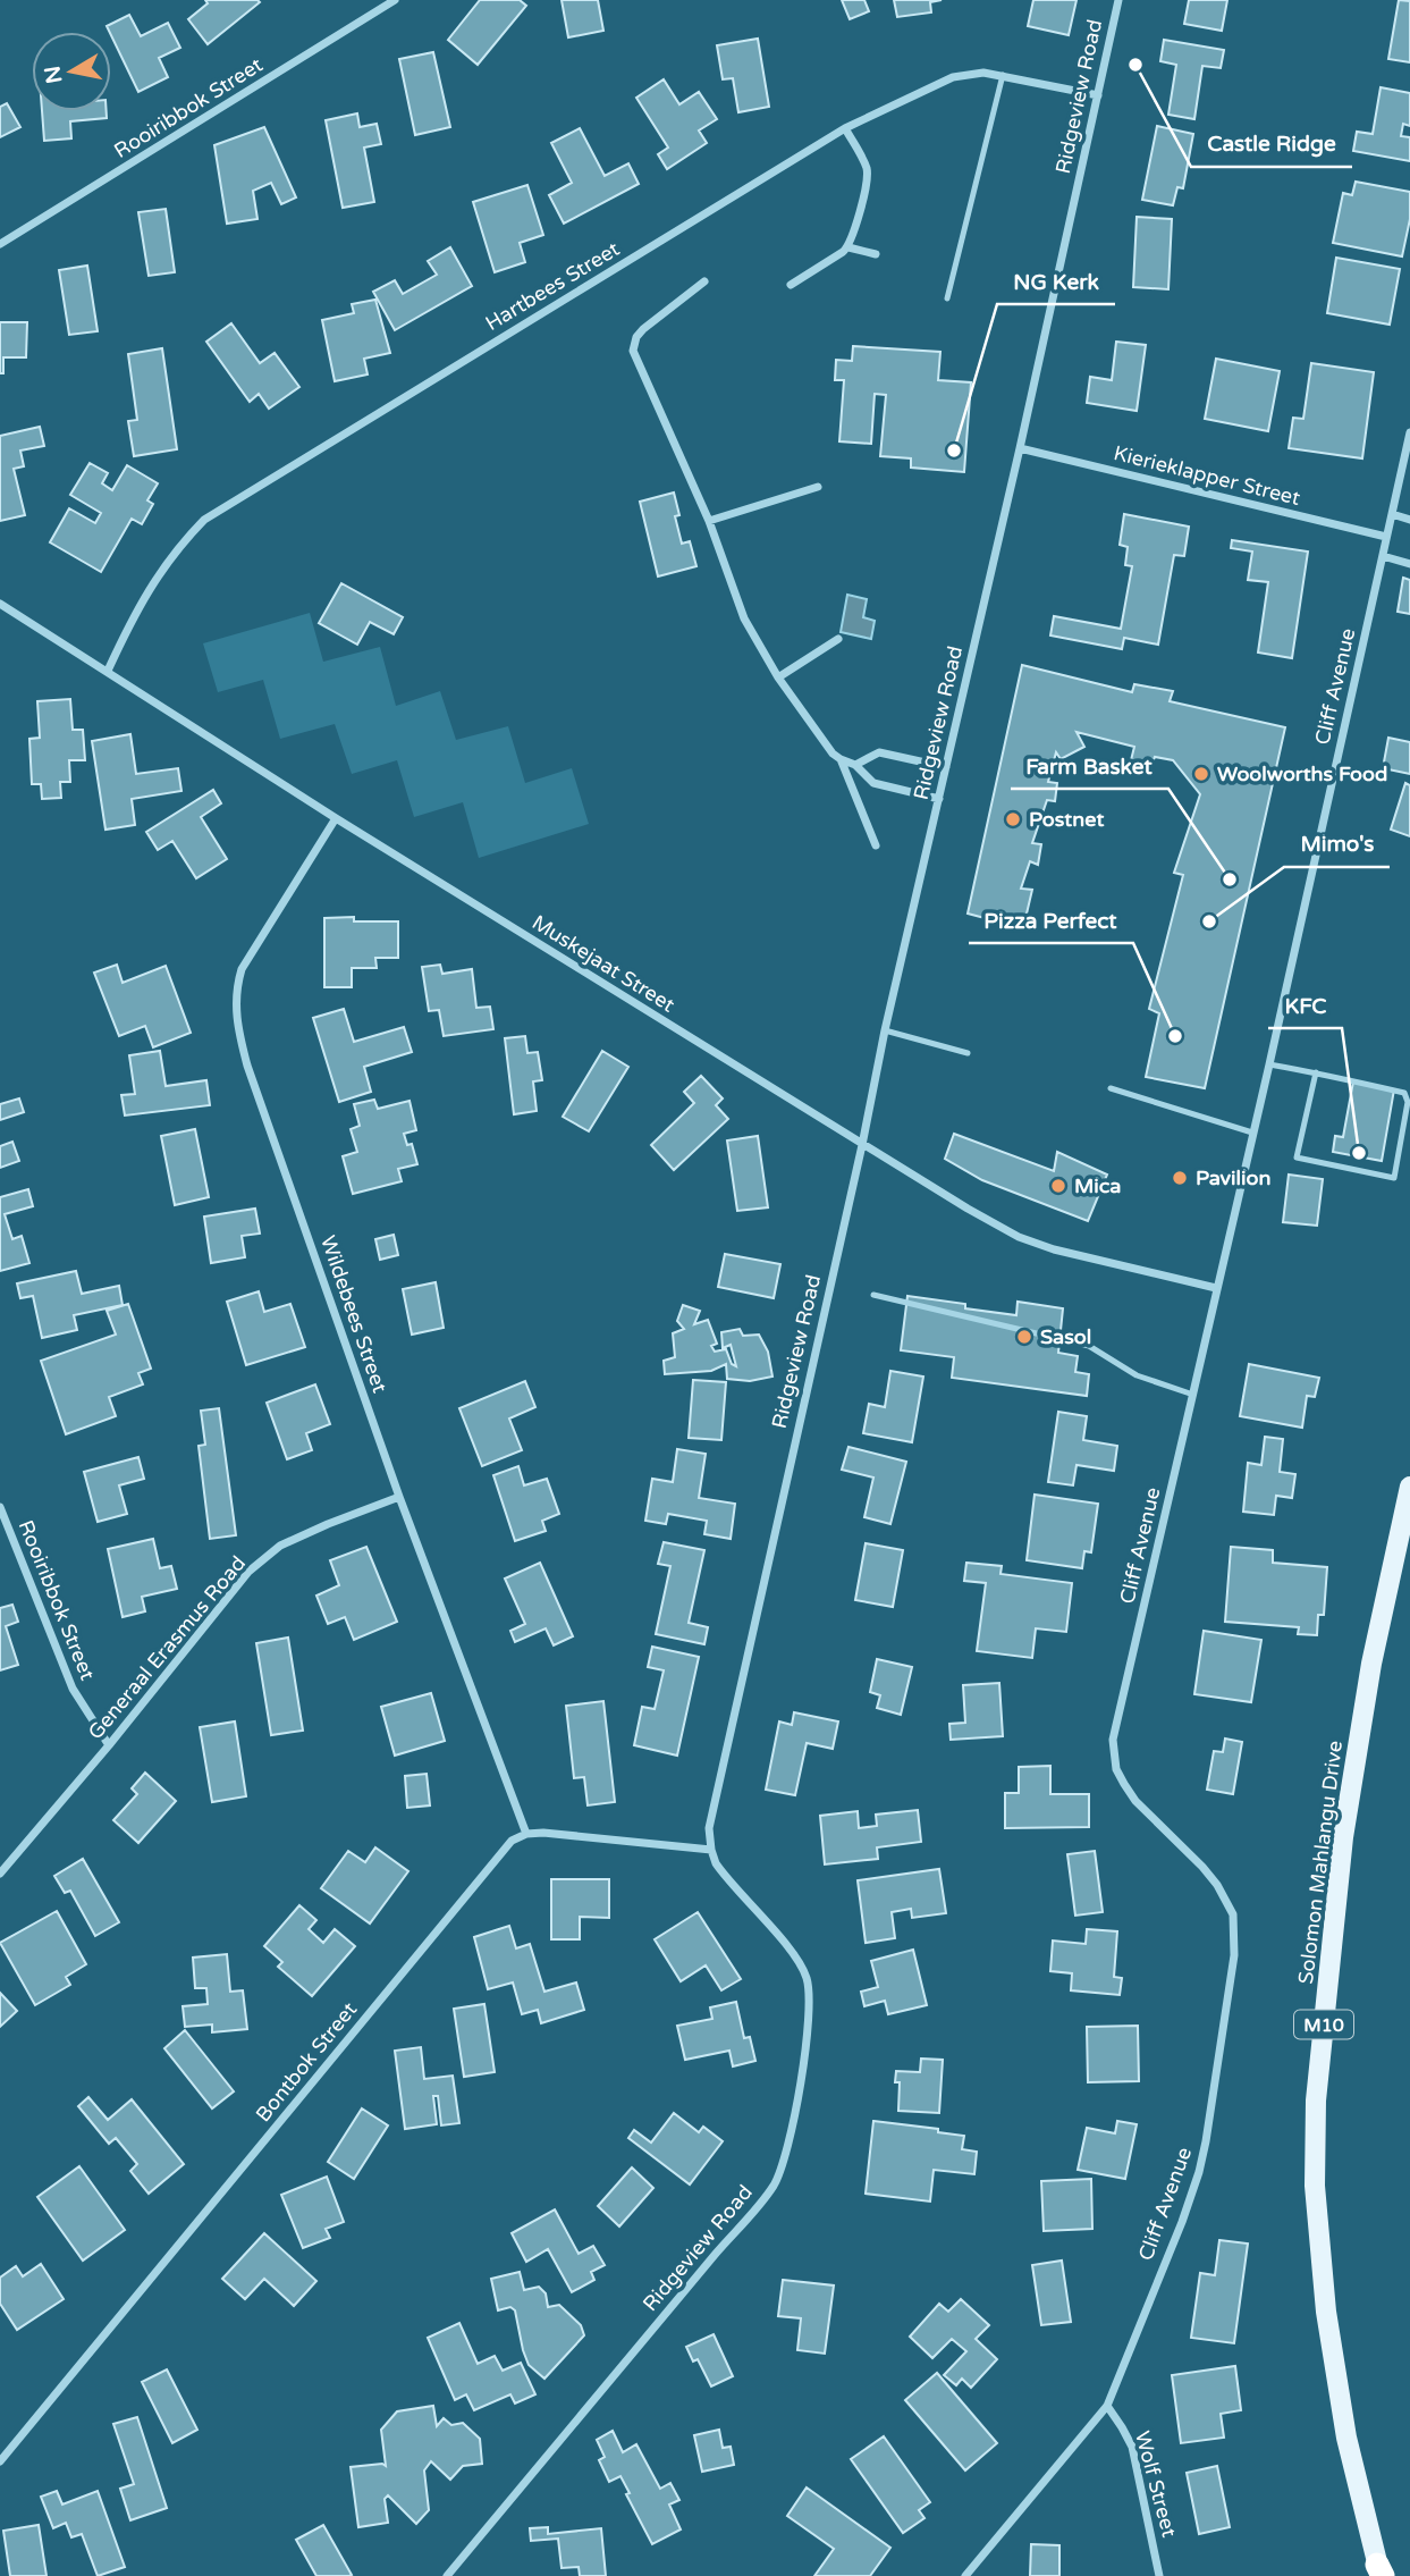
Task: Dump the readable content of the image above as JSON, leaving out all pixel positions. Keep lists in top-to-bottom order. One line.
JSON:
{"streets":{"main road":["Solomon Mahlangu Drive","M10"],"street":["Ridgeview Road","Rooiribbok Street","Hartbees Street","Kierieklapper Street","Cliff Avenue","Muskejaat Street","Wildebees Street","Generaal Erasmus Road","Bontbok Street","Wolf Street"]},"crossings":[["Ridgeview Road","Hartbees Street"],["Ridgeview Road","Kierieklapper Street"],["Ridgeview Road","Muskejaat Street"],["Rooiribbok Street","Generaal Erasmus Road"],["Hartbees Street","Muskejaat Street"],["Kierieklapper Street","Cliff Avenue"],["Cliff Avenue","Muskejaat Street"],["Cliff Avenue","Wolf Street"],["Muskejaat Street","Wildebees Street"],["Wildebees Street","Generaal Erasmus Road"],["Wildebees Street","Bontbok Street"]],"places":["Castle Ridge","NG Kerk","Woolworths Food","Postnet","Farm Basket","Mimo's","Pizza Perfect","KFC","Pavilion","Mica","Sasol"],"north":"left"}
